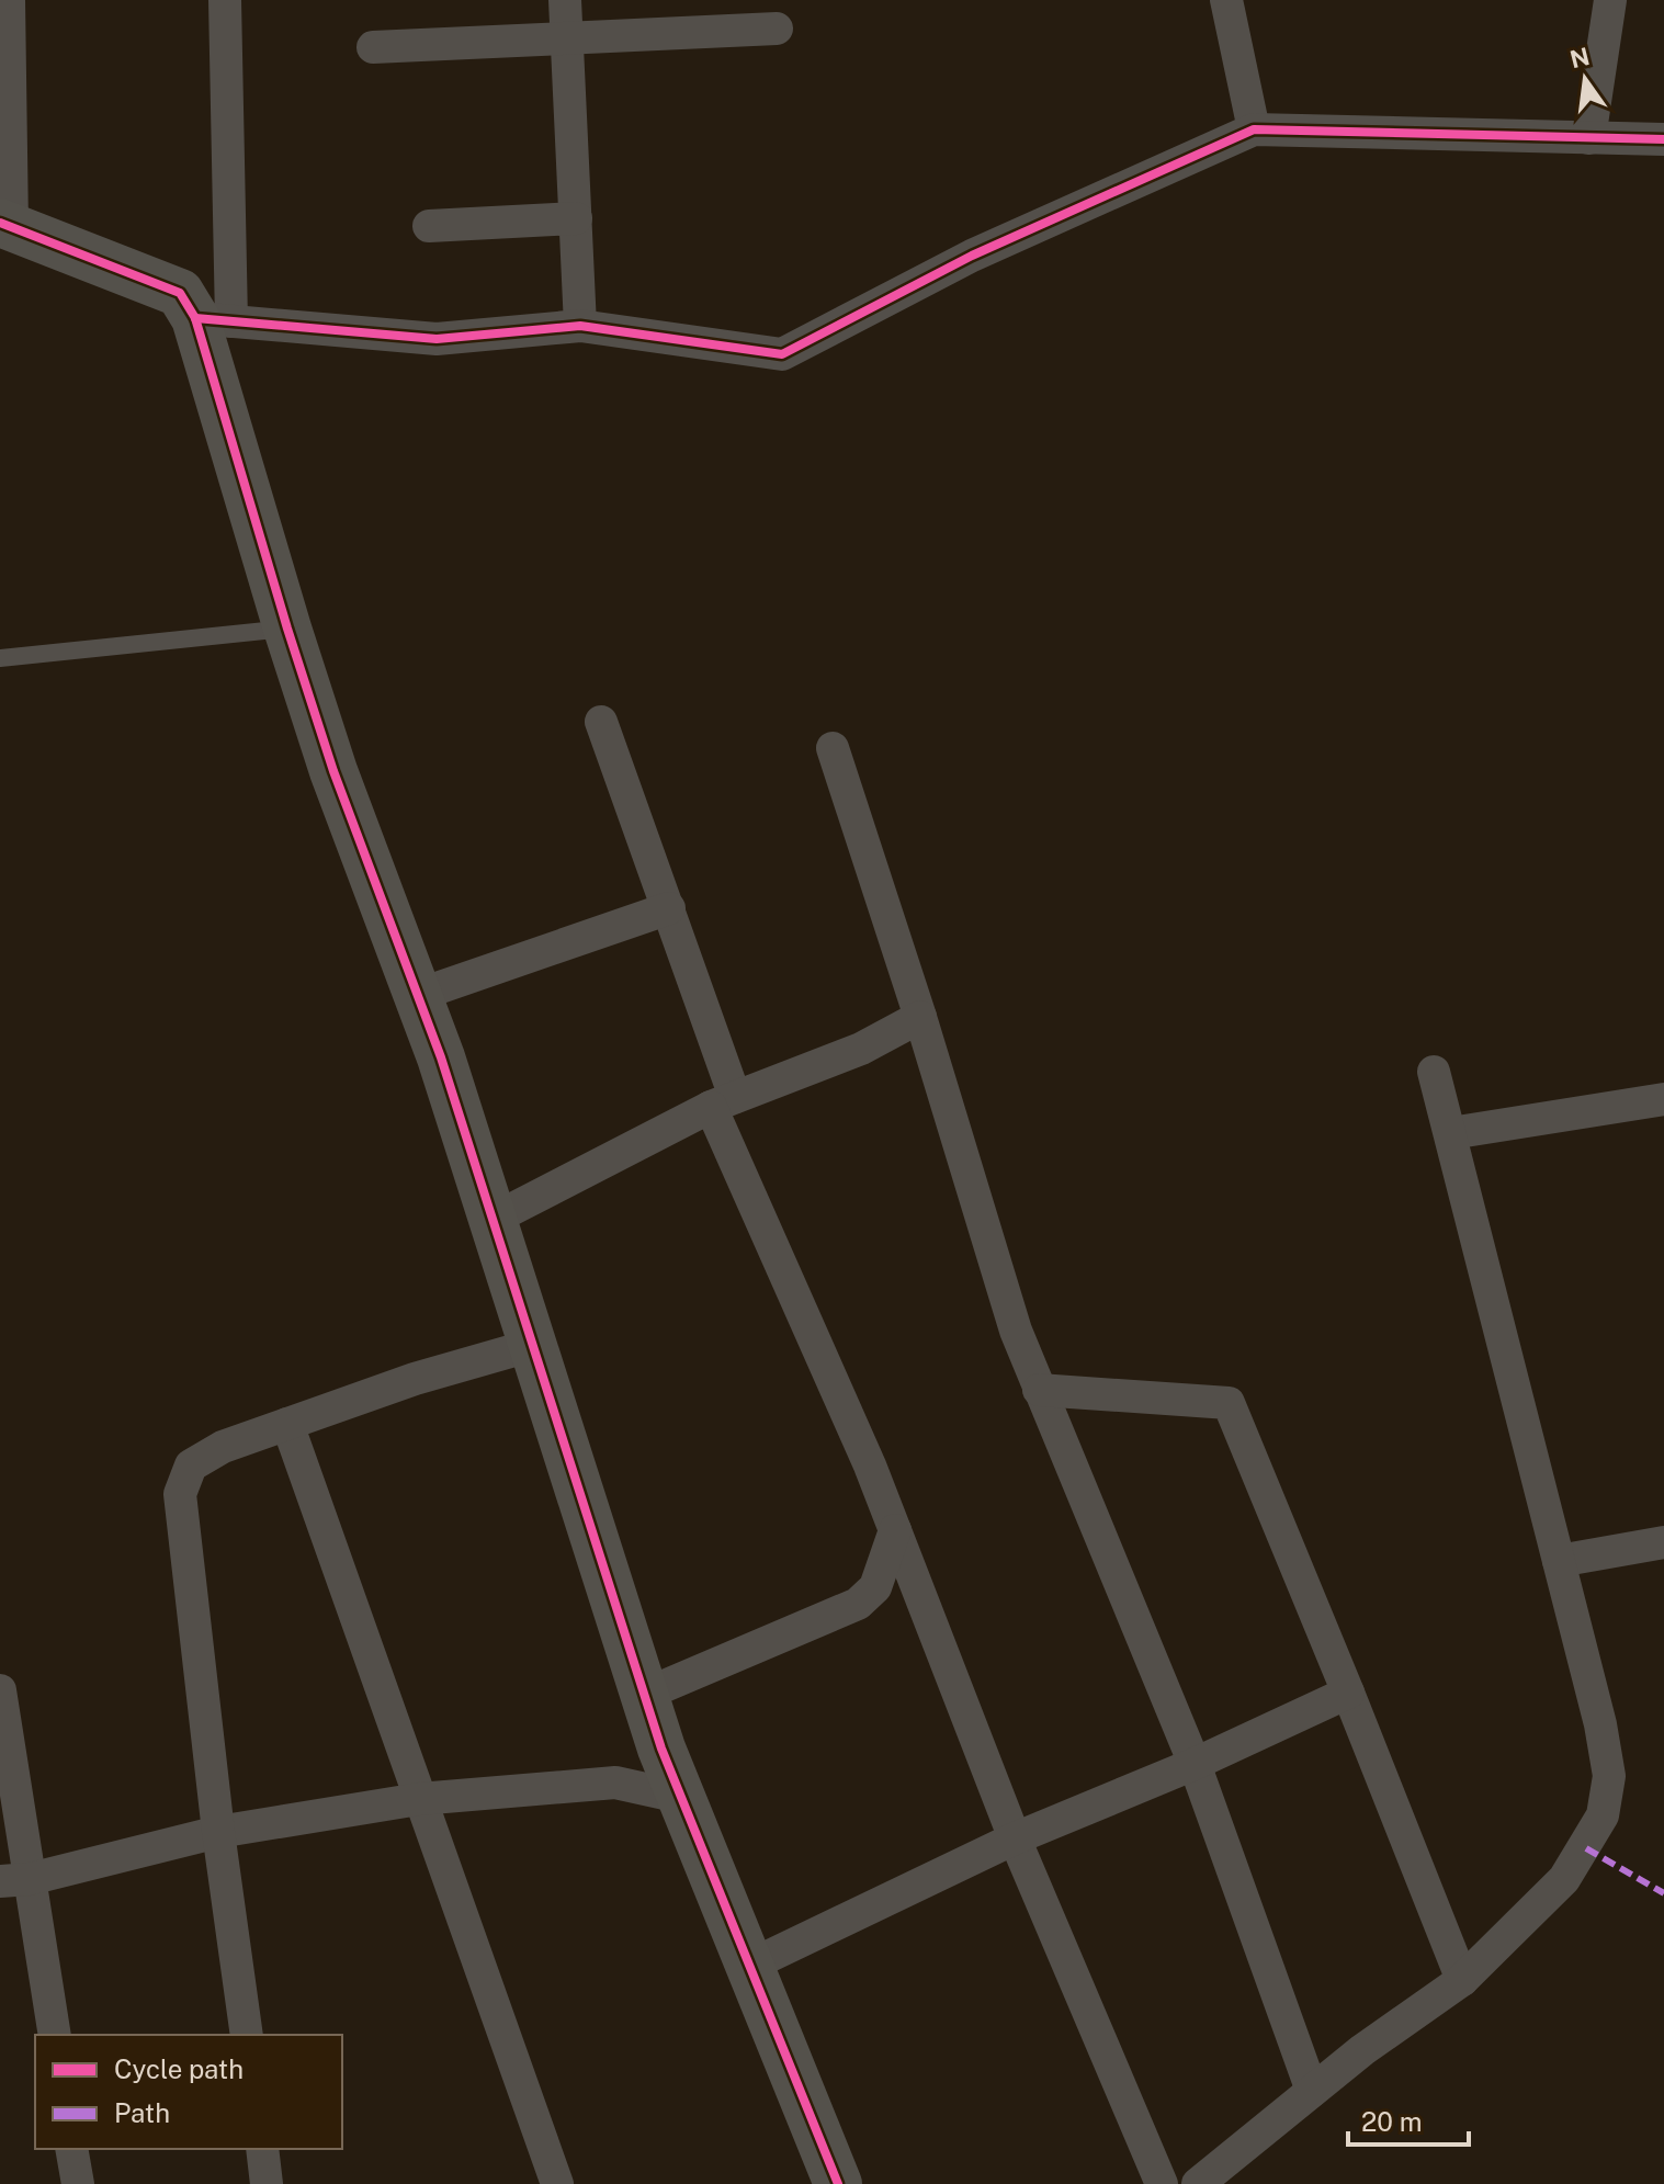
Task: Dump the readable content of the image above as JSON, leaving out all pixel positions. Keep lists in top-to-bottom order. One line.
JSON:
{"legend":["Cycle path","Path"],"scale_bar":"20 m","north":"top"}
